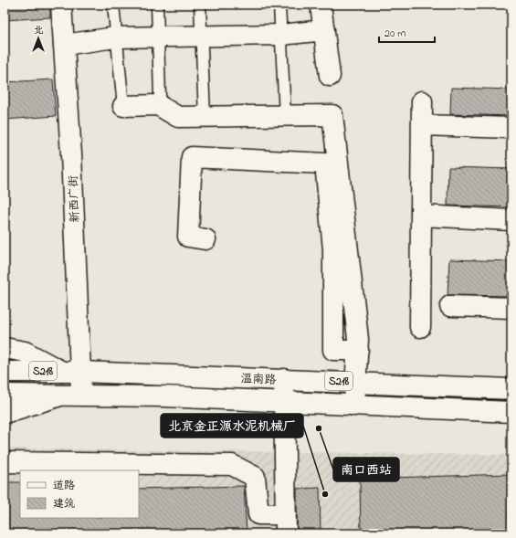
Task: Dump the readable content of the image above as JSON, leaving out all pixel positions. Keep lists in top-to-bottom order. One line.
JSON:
{"streets":{"street":["新西广街","S218","温南路"]},"crossings":[["新西广街","温南路"]],"places":["南口西站","北京金正源水泥机械厂"],"legend":["道路","建筑"],"scale_bar":"20 m","north":"top"}
